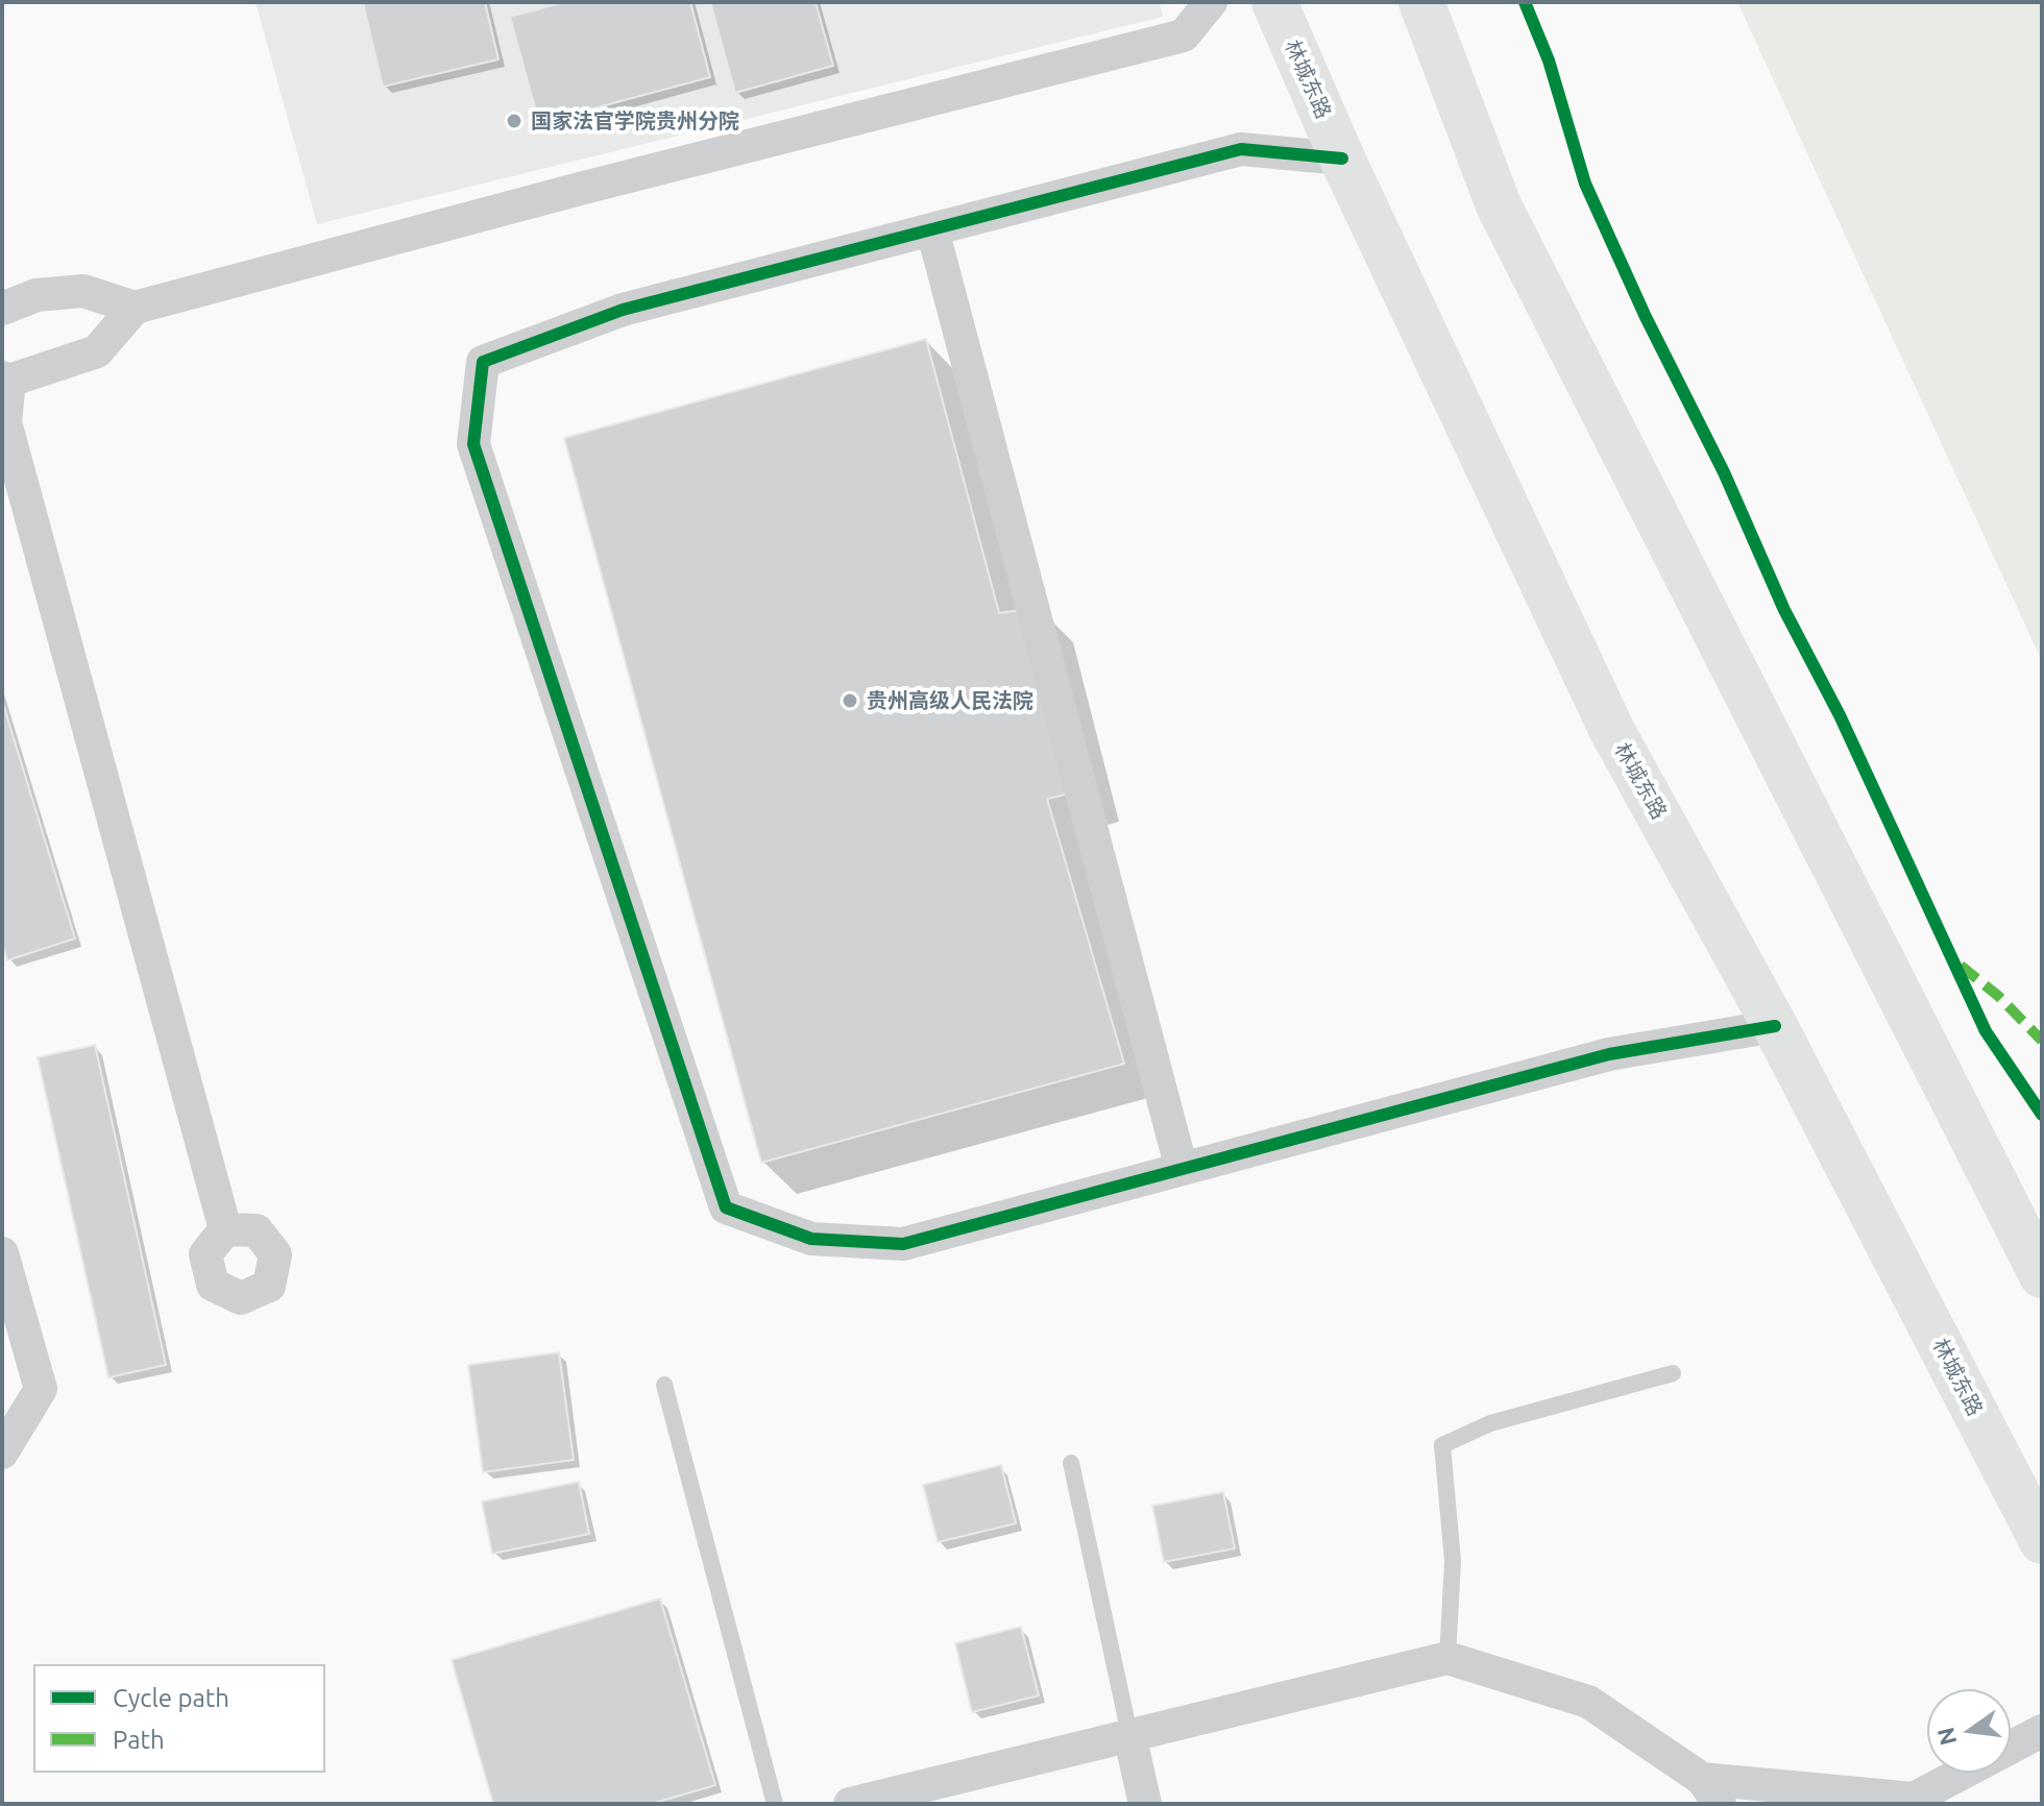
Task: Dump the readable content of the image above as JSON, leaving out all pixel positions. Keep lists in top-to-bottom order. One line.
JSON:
{"streets":{"main road":["林城东路"]},"places":["国家法官学院贵州分院","贵州高级人民法院"],"legend":["Cycle path","Path"],"north":"left"}
